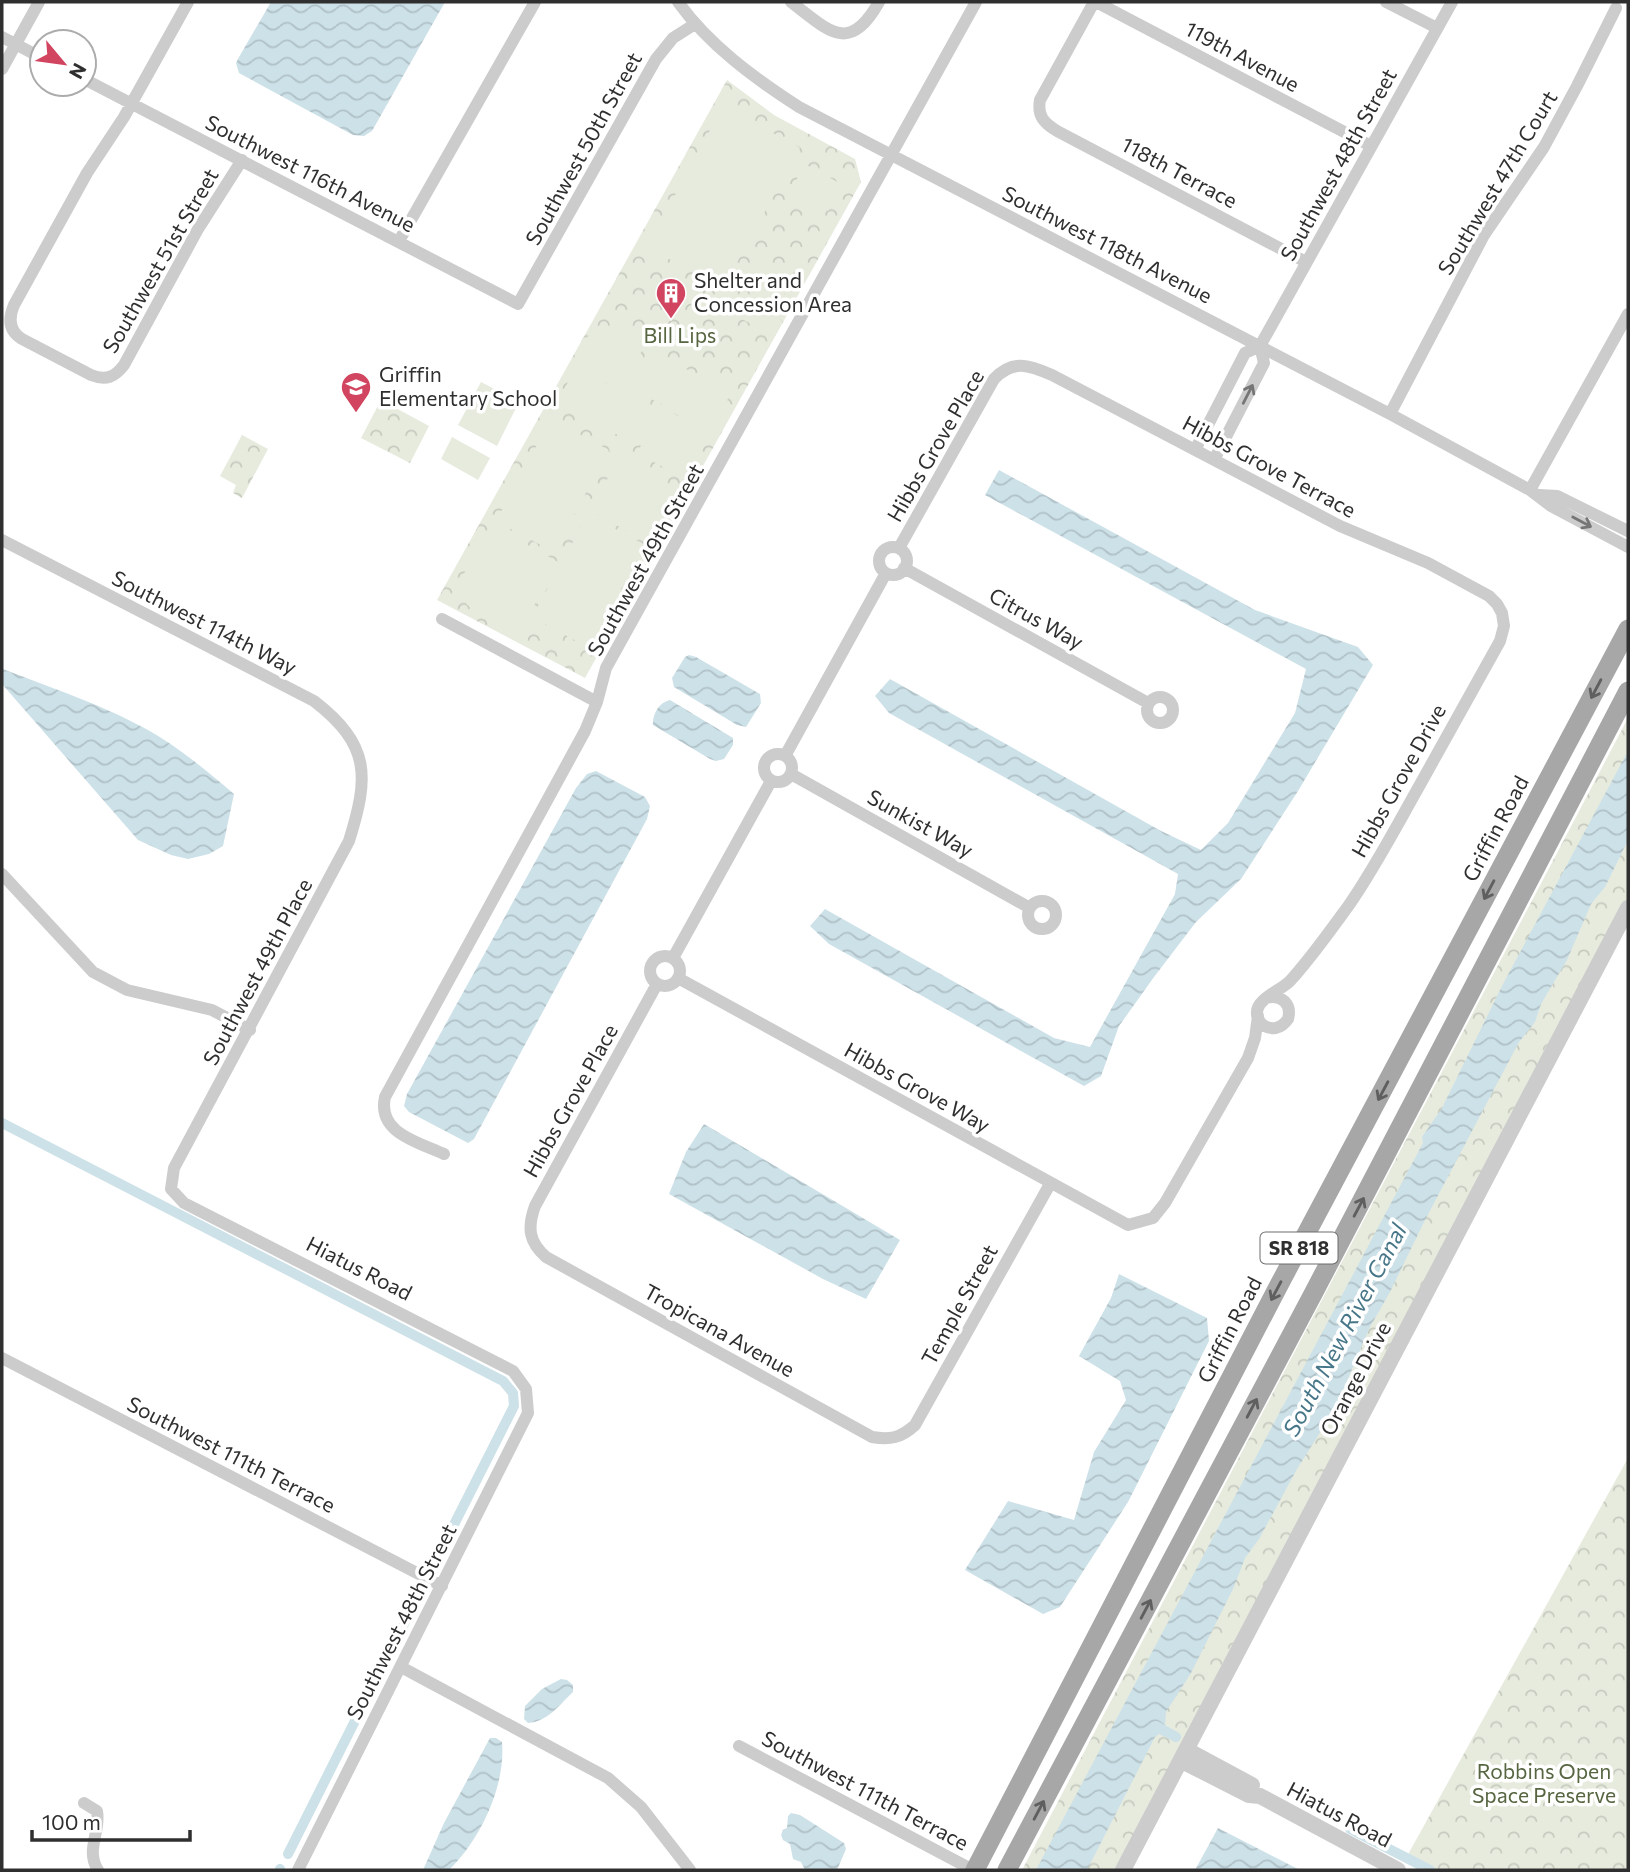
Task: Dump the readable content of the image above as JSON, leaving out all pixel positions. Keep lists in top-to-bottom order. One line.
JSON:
{"streets":{"main road":["Griffin Road","SR 818"],"street":["119th Avenue","Southwest 50th Street","Southwest 48th Street","118th Terrace","Southwest 116th Avenue","Southwest 47th Court","Southwest 118th Avenue","Southwest 51st Street","Hibbs Grove Place","Hibbs Grove Terrace","Southwest 49th Street","Citrus Way","Southwest 114th Way","Hibbs Grove Drive","Sunkist Way","Southwest 49th Place","Hibbs Grove Way","Hiatus Road","Temple Street","Tropicana Avenue","Orange Drive","Southwest 111th Terrace"]},"crossings":[["119th Avenue","Southwest 48th Street"],["119th Avenue","118th Terrace"],["Southwest 50th Street","Southwest 116th Avenue"],["Southwest 50th Street","Southwest 118th Avenue"],["Southwest 48th Street","118th Terrace"],["Southwest 48th Street","Southwest 118th Avenue"],["Southwest 48th Street","Hibbs Grove Terrace"],["Southwest 48th Street","Hiatus Road"],["Southwest 48th Street","Southwest 111th Terrace"],["Southwest 116th Avenue","Southwest 51st Street"],["Southwest 47th Court","Southwest 118th Avenue"],["Southwest 118th Avenue","Southwest 49th Street"],["Hibbs Grove Place","Hibbs Grove Terrace"],["Hibbs Grove Place","Citrus Way"],["Hibbs Grove Place","Hibbs Grove Way"],["Hibbs Grove Place","Tropicana Avenue"],["Hibbs Grove Terrace","Hibbs Grove Drive"],["Southwest 114th Way","Southwest 49th Place"],["Griffin Road","Southwest 111th Terrace"],["Southwest 49th Place","Hiatus Road"],["Hibbs Grove Way","Temple Street"],["Hiatus Road","Orange Drive"],["Temple Street","Tropicana Avenue"]],"water":["South New River Canal"],"parks":["Bill Lips","Robbins Open Space Preserve"],"places":{"building":["Shelter and Concession Area"],"school or university":["Griffin Elementary School"]},"scale_bar":"100 m","north":"bottom right"}
